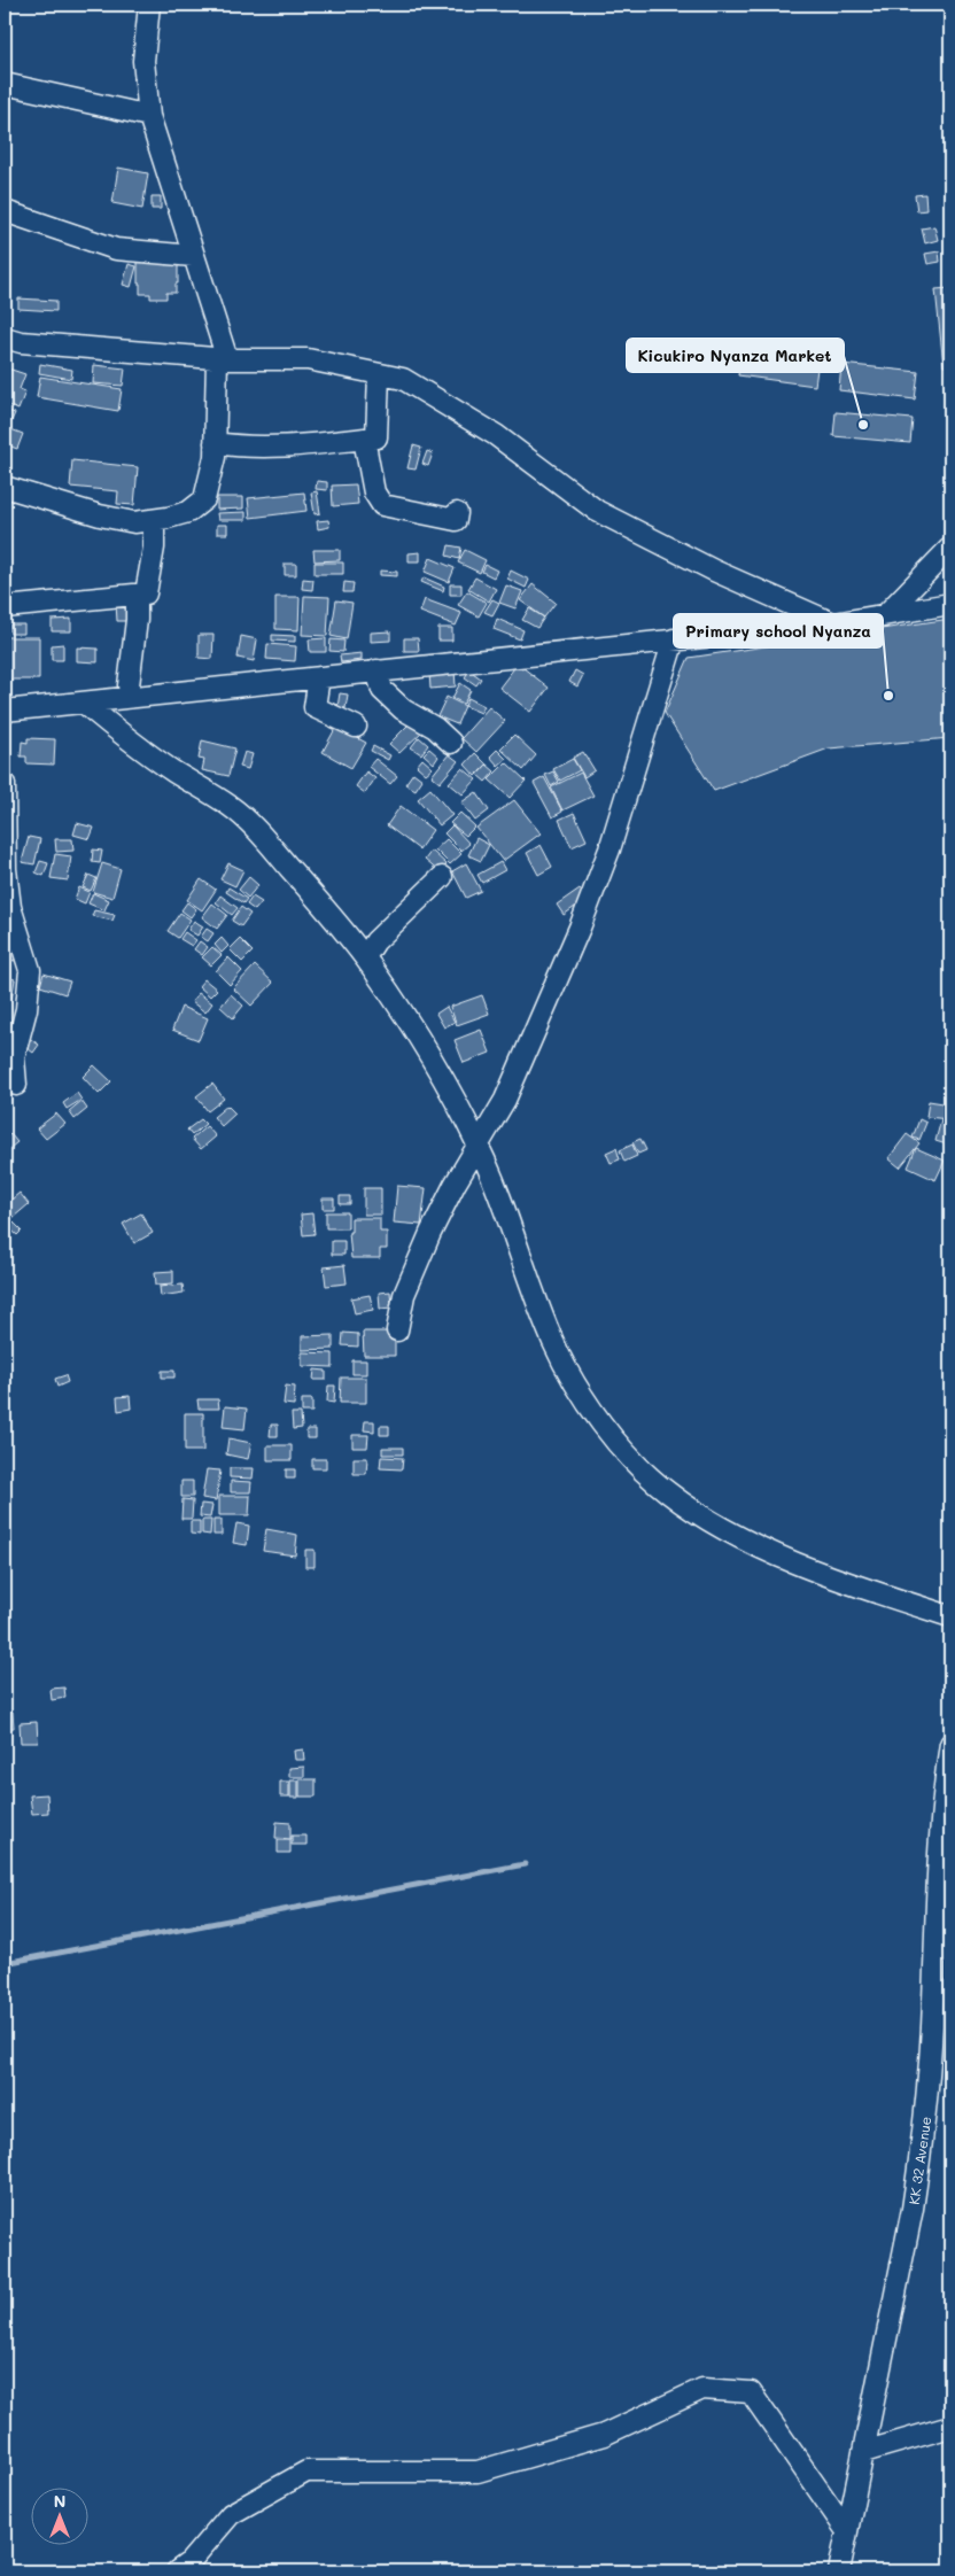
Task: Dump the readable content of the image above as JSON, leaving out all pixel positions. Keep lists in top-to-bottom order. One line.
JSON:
{"streets":{"street":["KK 32 Avenue"]},"places":["Kicukiro Nyanza Market","Primary school Nyanza"],"north":"top"}
